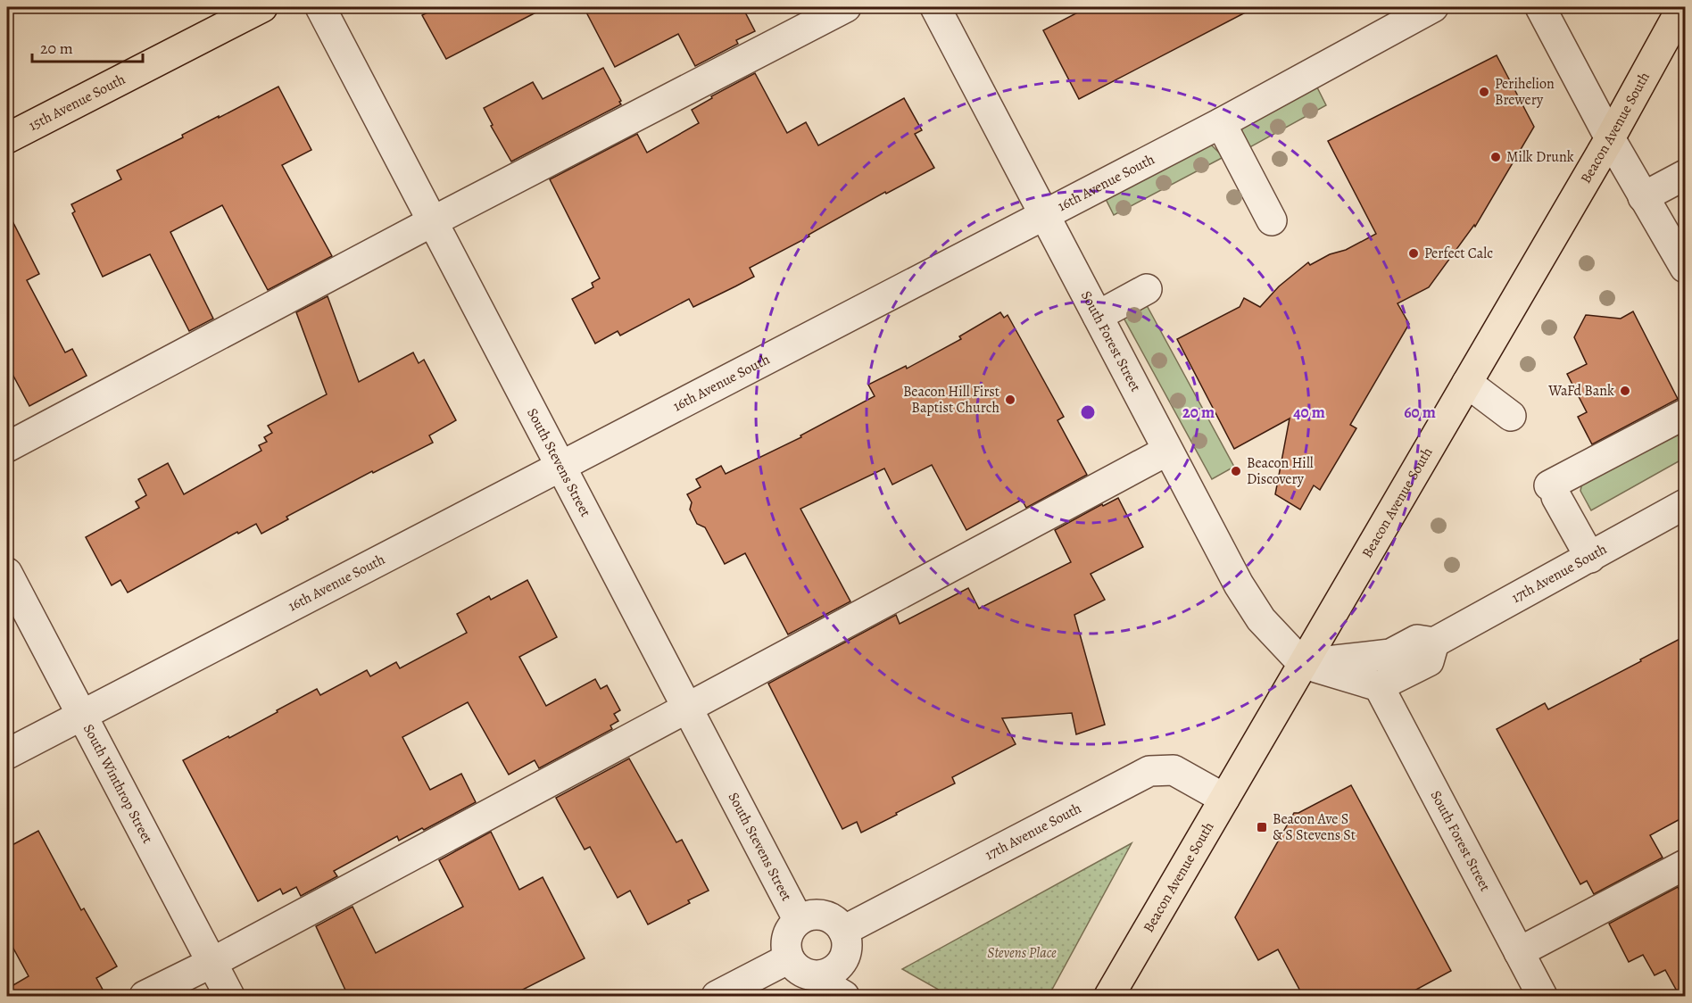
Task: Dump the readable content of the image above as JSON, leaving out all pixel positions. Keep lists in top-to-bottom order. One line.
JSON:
{"streets":{"main road":["15th Avenue South","Beacon Avenue South"],"street":["16th Avenue South","South Forest Street","South Stevens Street","17th Avenue South","South Winthrop Street"]},"crossings":[["Beacon Avenue South","South Forest Street"],["Beacon Avenue South","17th Avenue South"],["16th Avenue South","South Forest Street"],["16th Avenue South","South Stevens Street"],["16th Avenue South","South Winthrop Street"],["South Forest Street","17th Avenue South"],["South Stevens Street","17th Avenue South"]],"parks":["Stevens Place"],"places":{"other":["Perihelion Brewery","Milk Drunk","Perfect Calc","WaFd Bank","Beacon Hill First Baptist Church","Beacon Hill Discovery"],"transit":["Beacon Ave S & S Stevens St"]},"scale_bar":"20 m","rings":["20 m","40 m","60 m"]}
